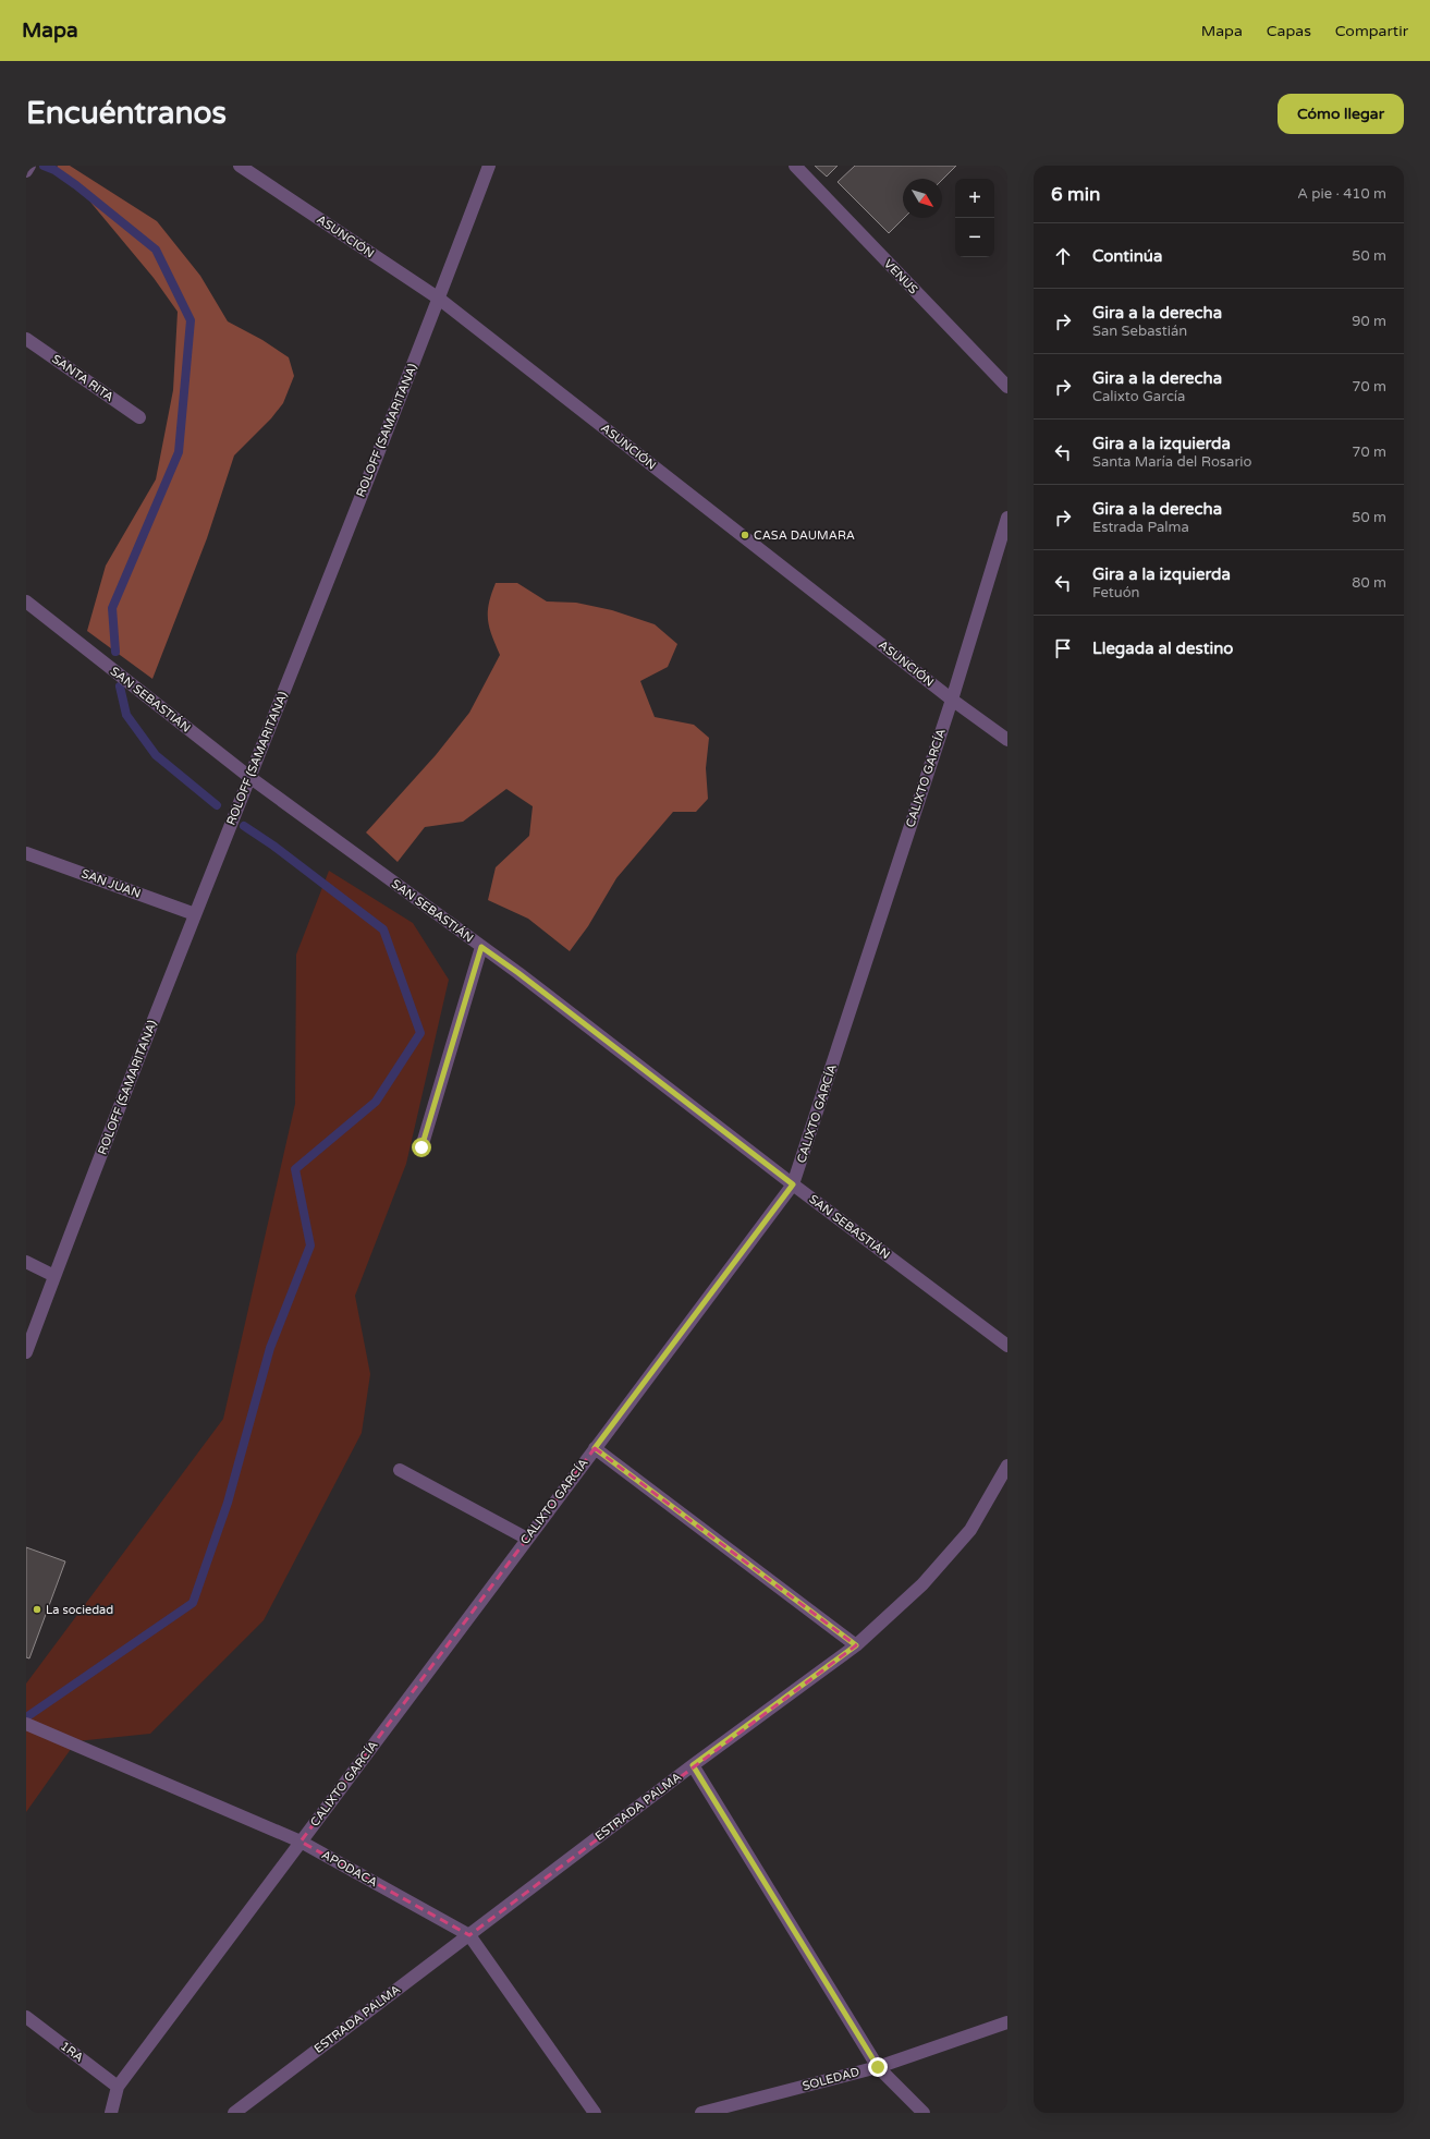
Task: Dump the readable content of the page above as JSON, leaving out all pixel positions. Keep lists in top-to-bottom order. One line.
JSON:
{"streets":{"street":["ASUNCIÓN","VENUS","SANTA RITA","ROLOFF (SAMARITANA)","SAN SEBASTIÁN","CALIXTO GARCÍA","SAN JUAN","ESTRADA PALMA","APODACA","1RA","SOLEDAD"]},"crossings":[["ASUNCIÓN","ROLOFF (SAMARITANA)"],["ASUNCIÓN","CALIXTO GARCÍA"],["ROLOFF (SAMARITANA)","SAN SEBASTIÁN"],["ROLOFF (SAMARITANA)","SAN JUAN"],["SAN SEBASTIÁN","CALIXTO GARCÍA"],["CALIXTO GARCÍA","APODACA"],["CALIXTO GARCÍA","1RA"],["ESTRADA PALMA","APODACA"]],"places":["CASA DAUMARA","La sociedad"],"north":"bottom right","page":{"header":"Mapa","nav":["Mapa","Capas","Compartir"],"buttons":"Cómo llegar","title":"Encuéntranos","heading":["6 min","A pie · 410 m"],"map_buttons":["+","−"],"list":[["Continúa","50 m"],["Gira a la derecha","San Sebastián","90 m"],["Gira a la derecha","Calixto García","70 m"],["Gira a la izquierda","Santa María del Rosario","70 m"],["Gira a la derecha","Estrada Palma","50 m"],["Gira a la izquierda","Fetuón","80 m"],"Llegada al destino"]}}
